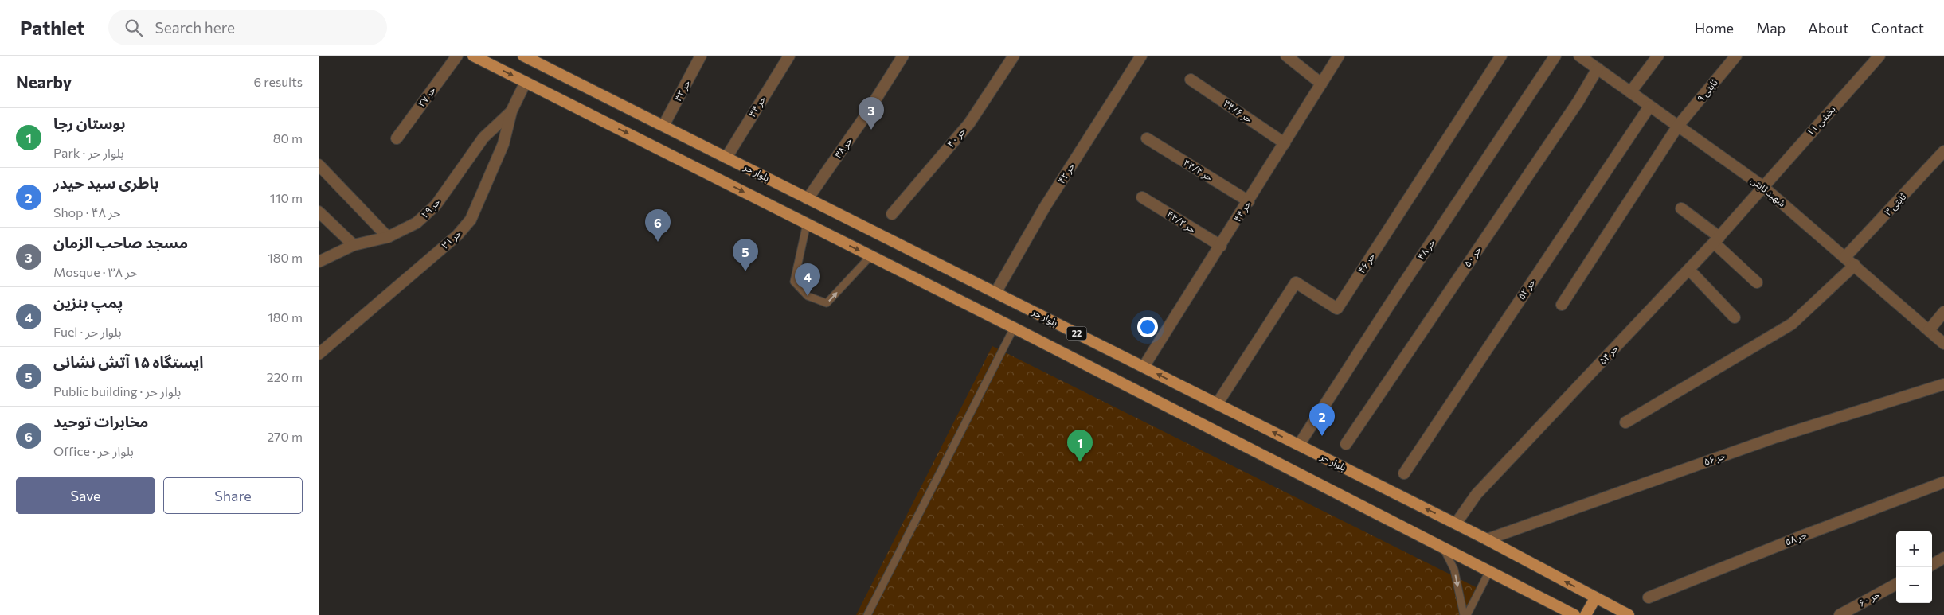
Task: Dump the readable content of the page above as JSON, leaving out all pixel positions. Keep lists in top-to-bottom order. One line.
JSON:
{"streets":{"main road":["بلوار حر","22"],"street":["حر ۳۲","ثابتی ۹","حر ۲۷","حر ۳۴","حر ۴۴/۶","بخشی ۱۱","حر ۴۰","حر ۳۸","حر ۴۴/۴","حر ۴۲","شهید ثابتی","ثابتی ۳","حر ۲۹","حر ۴۴","حر ۴۴/۲","حر ۳۱","حر ۴۸","حر ۵۰","حر ۴۶","حر ۵۲","حر ۵۴","حر ۵۶","حر ۵۸","حر ۶۰"]},"crossings":[["حر ۳۲","بلوار حر"],["ثابتی ۹","شهید ثابتی"],["حر ۳۴","بلوار حر"],["حر ۴۴/۶","حر ۴۴"],["بخشی ۱۱","شهید ثابتی"],["بخشی ۱۱","حر ۵۴"],["حر ۳۸","بلوار حر"],["حر ۴۴/۴","حر ۴۴"],["بلوار حر","حر ۴۲"],["بلوار حر","حر ۴۴"],["بلوار حر","حر ۴۸"],["بلوار حر","حر ۴۶"],["بلوار حر","حر ۵۴"],["بلوار حر","حر ۵۶"],["شهید ثابتی","ثابتی ۳"],["شهید ثابتی","حر ۵۰"],["شهید ثابتی","حر ۵۲"],["شهید ثابتی","حر ۵۴"],["حر ۲۹","حر ۳۱"],["حر ۴۴","حر ۴۴/۲"],["حر ۳۱","22"]],"page":{"header":"Pathlet","search":"Search here","nav":["Home","Map","About","Contact"],"heading":["Nearby","6 results"],"pins":["3","6","5","4","2","1"],"list":[{"mark":"1","name":"بوستان رجا","note":"Park · بلوار حر","value":"80 m"},{"mark":"2","name":"باطری سید حیدر","note":"Shop · حر ۴۸","value":"110 m"},{"mark":"3","name":"مسجد صاحب الزمان","note":"Mosque · حر ۳۸","value":"180 m"},{"mark":"4","name":"پمپ بنزین","note":"Fuel · بلوار حر","value":"180 m"},{"mark":"5","name":"ایستگاه ۱۵ آتش نشانی","note":"Public building · بلوار حر","value":"220 m"},{"mark":"6","name":"مخابرات توحید","note":"Office · بلوار حر","value":"270 m"}],"buttons":["Save","Share"],"map_buttons":["+","−"]}}
